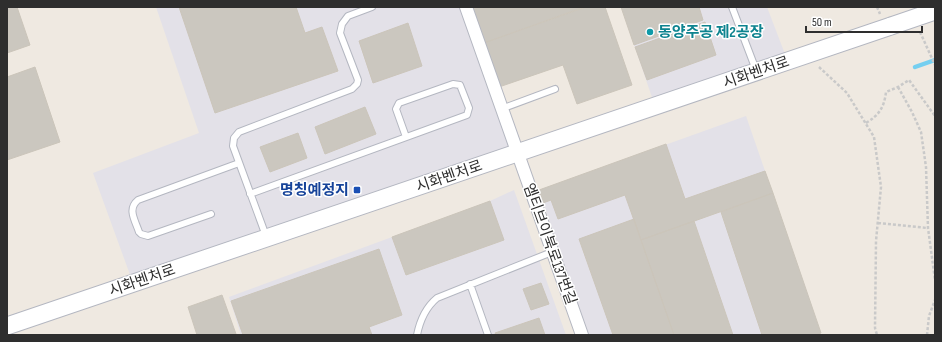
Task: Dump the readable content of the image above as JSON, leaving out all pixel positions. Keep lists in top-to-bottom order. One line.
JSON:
{"streets":{"street":["시화벤처로","엠티브이북로137번길"]},"crossings":[["시화벤처로","엠티브이북로137번길"]],"places":{"other":["동양주공 제2공장"],"transit":["명칭예정지"]},"scale_bar":"50 m"}
